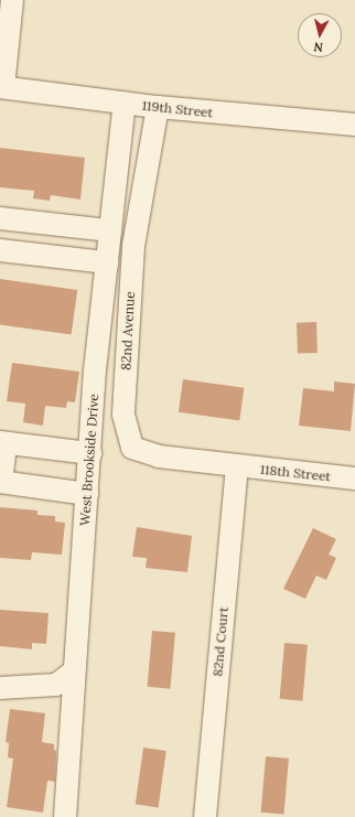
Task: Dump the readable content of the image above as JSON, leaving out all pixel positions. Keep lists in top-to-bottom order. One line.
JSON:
{"streets":{"street":["119th Street","82nd Avenue","West Brookside Drive","118th Street","82nd Court"]},"crossings":[["119th Street","82nd Avenue"],["119th Street","West Brookside Drive"],["82nd Avenue","118th Street"],["82nd Avenue","82nd Court"],["118th Street","82nd Court"]],"north":"bottom"}
